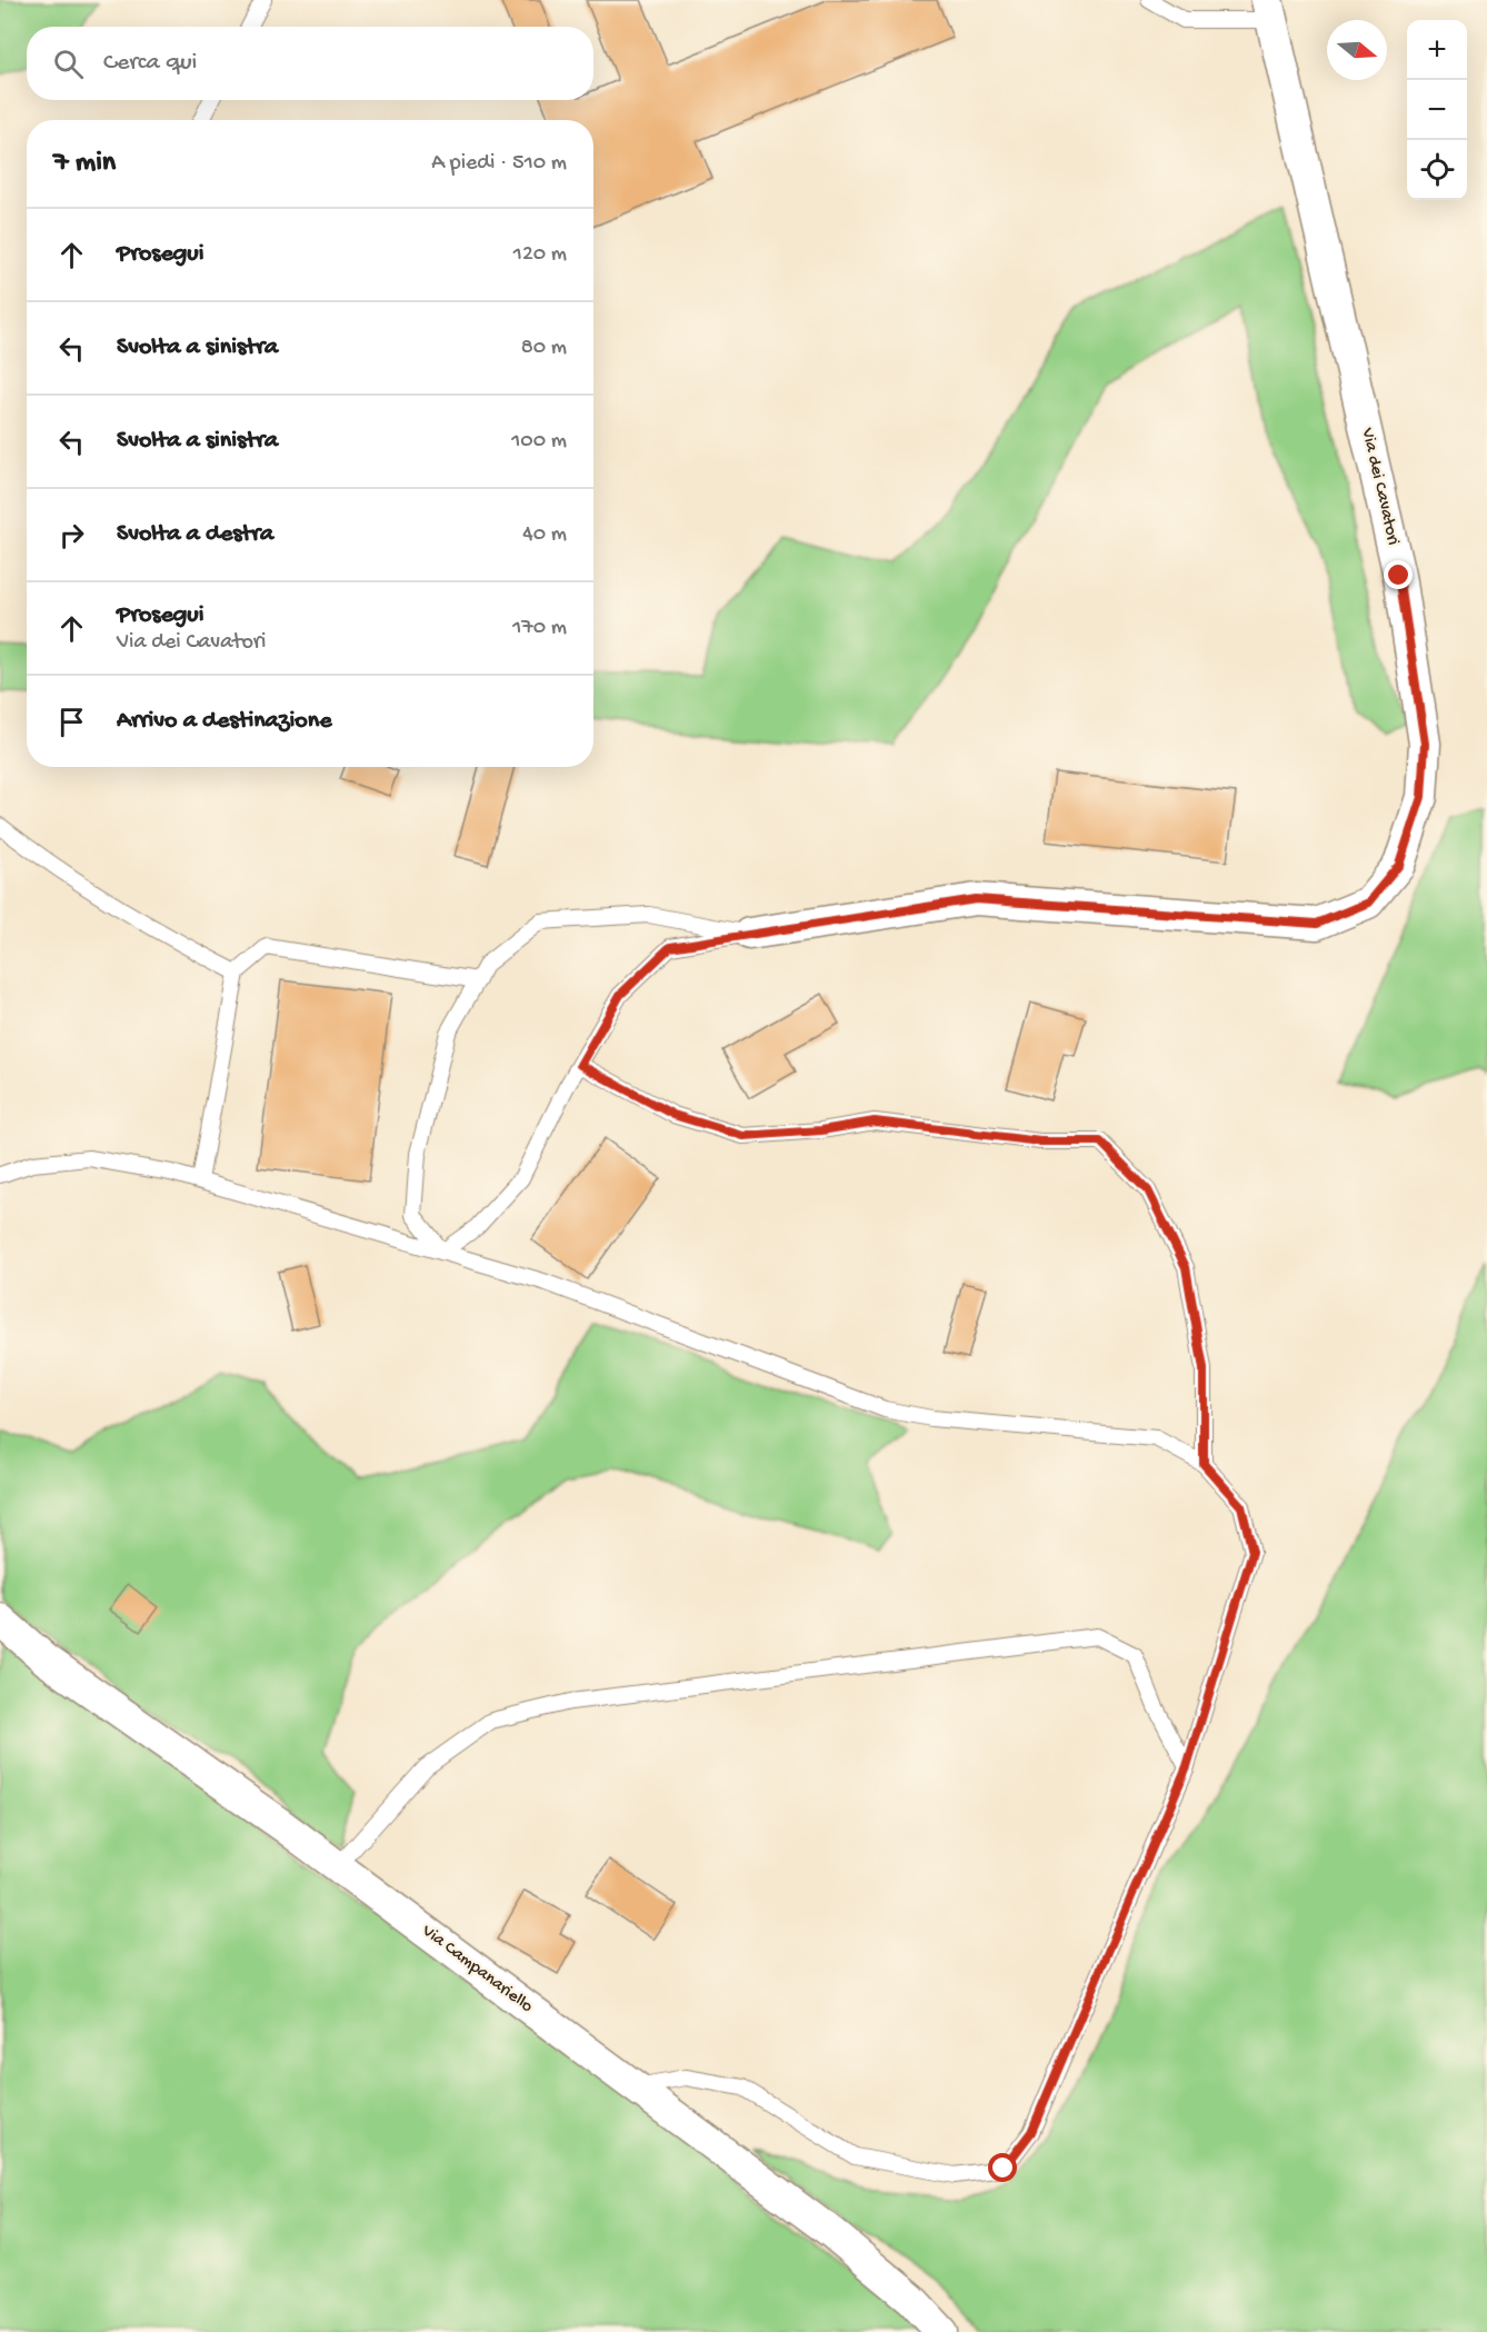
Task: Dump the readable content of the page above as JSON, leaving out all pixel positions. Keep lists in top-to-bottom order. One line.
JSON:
{"streets":{"street":["Via dei Cavatori","Via Campanariello"]},"north":"right","page":{"map_buttons":["+","−"],"search":"Cerca qui","heading":["7 min","A piedi · 510 m"],"list":[["Prosegui","120 m"],["Svolta a sinistra","80 m"],["Svolta a sinistra","100 m"],["Svolta a destra","40 m"],["Prosegui","Via dei Cavatori","170 m"],"Arrivo a destinazione"]}}
